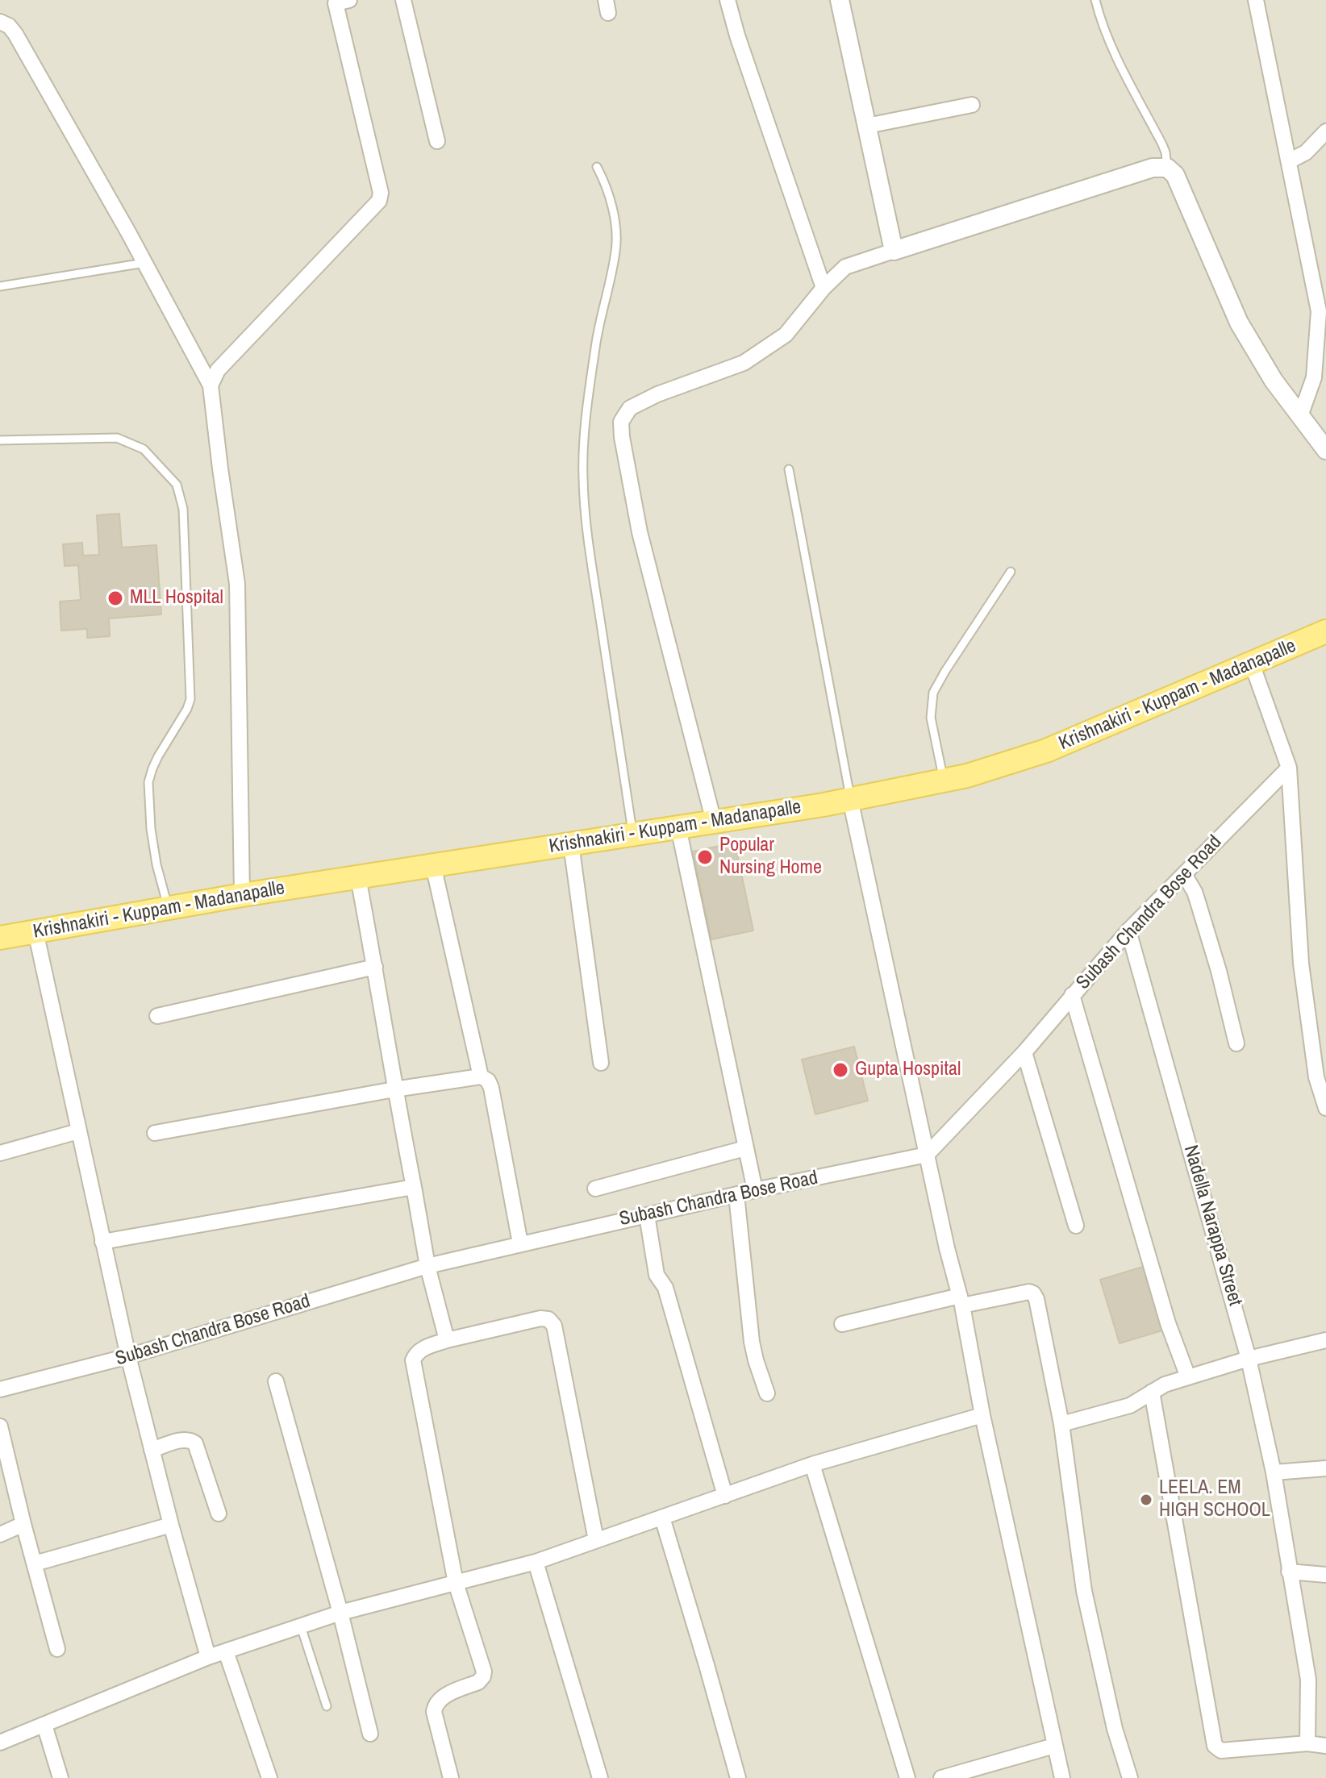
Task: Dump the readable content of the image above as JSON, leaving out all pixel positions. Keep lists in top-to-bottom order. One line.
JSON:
{"streets":{"main road":["Krishnakiri - Kuppam - Madanapalle"],"street":["Subash Chandra Bose Road","Nadella Narappa Street"]},"crossings":[["Subash Chandra Bose Road","Nadella Narappa Street"]],"places":["MLL Hospital","Popular Nursing Home","Gupta Hospital","LEELA. EM HIGH SCHOOL"]}
